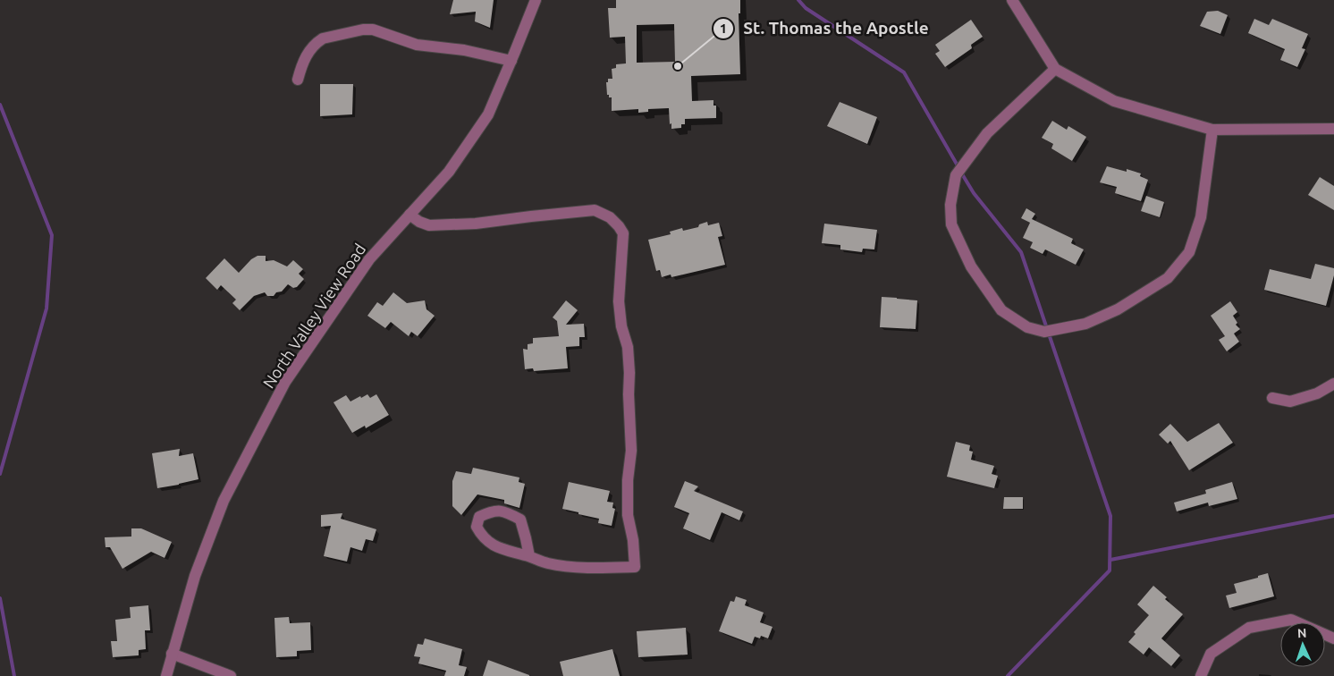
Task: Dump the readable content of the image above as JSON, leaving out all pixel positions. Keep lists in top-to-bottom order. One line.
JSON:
{"streets":{"street":["North Valley View Road"]},"places":["St. Thomas the Apostle"],"north":"top"}
